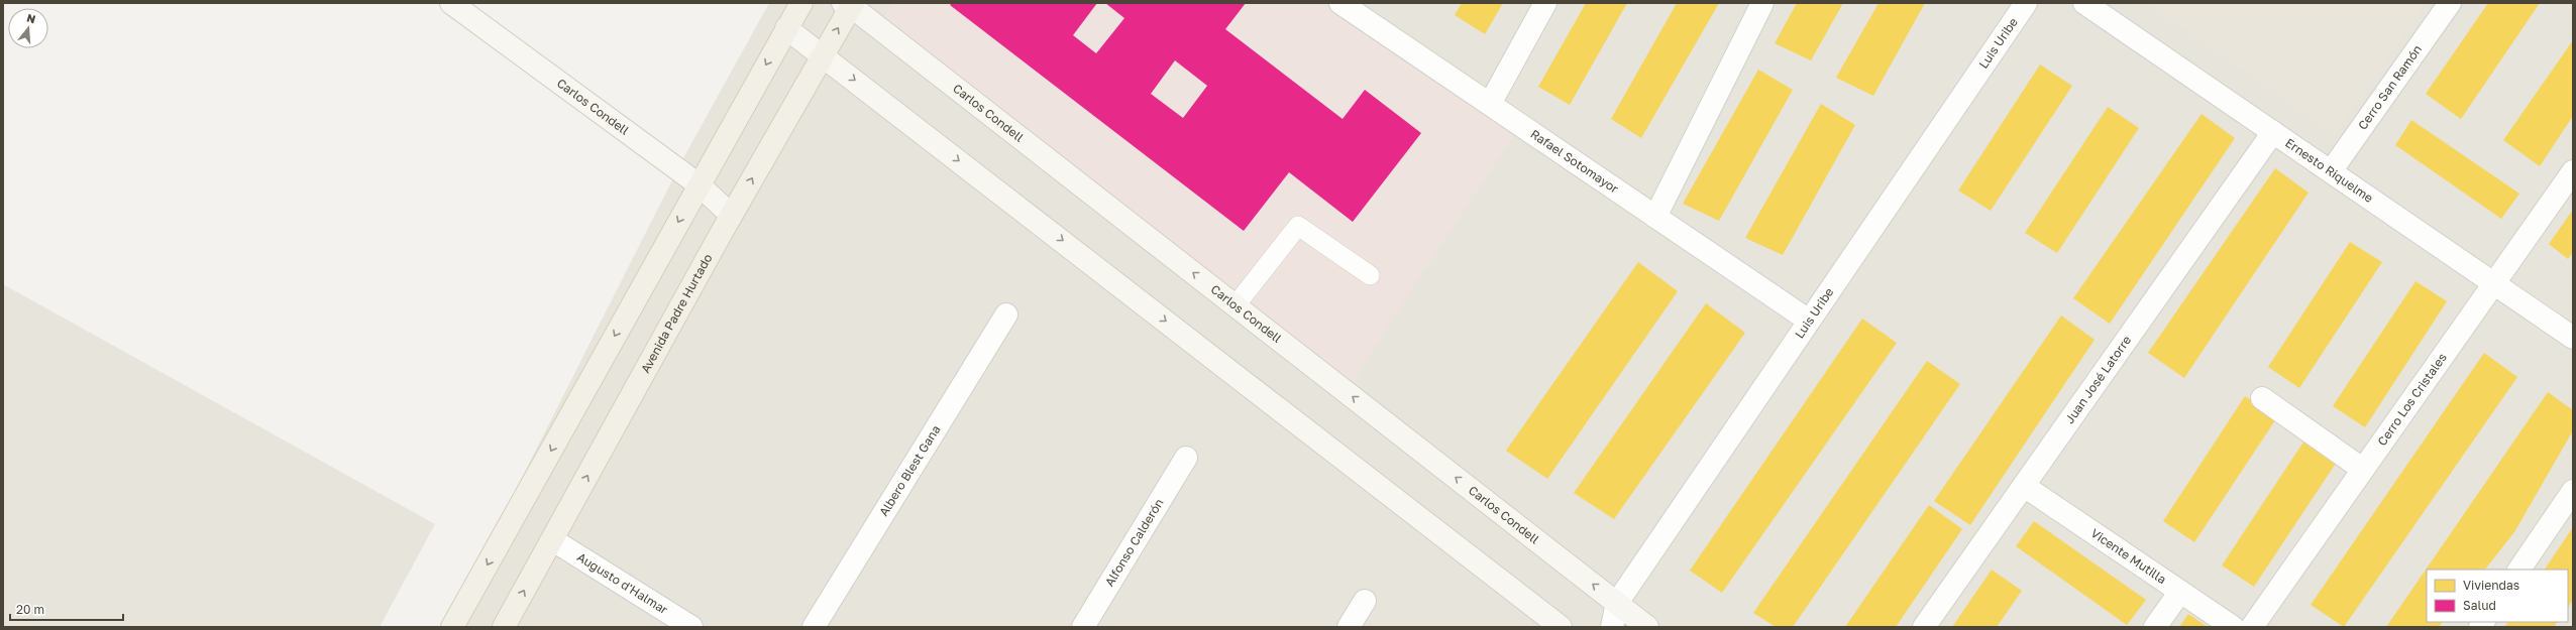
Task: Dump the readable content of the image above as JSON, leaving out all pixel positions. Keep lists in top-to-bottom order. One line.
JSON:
{"streets":{"main road":["Avenida Padre Hurtado"],"street":["Luis Uribe","Cerro San Ramón","Carlos Condell","Rafael Sotomayor","Ernesto Riquelme","Juan José Latorre","Cerro Los Cristales","Albero Blest Gana","Alfonso Calderón","Vicente Mutilla","Augusto d'Halmar"]},"crossings":[["Luis Uribe","Carlos Condell"],["Luis Uribe","Rafael Sotomayor"],["Cerro San Ramón","Ernesto Riquelme"],["Carlos Condell","Avenida Padre Hurtado"],["Ernesto Riquelme","Juan José Latorre"],["Ernesto Riquelme","Cerro Los Cristales"],["Avenida Padre Hurtado","Augusto d'Halmar"],["Juan José Latorre","Vicente Mutilla"]],"legend":["Viviendas","Salud"],"scale_bar":"20 m","north":"top"}
